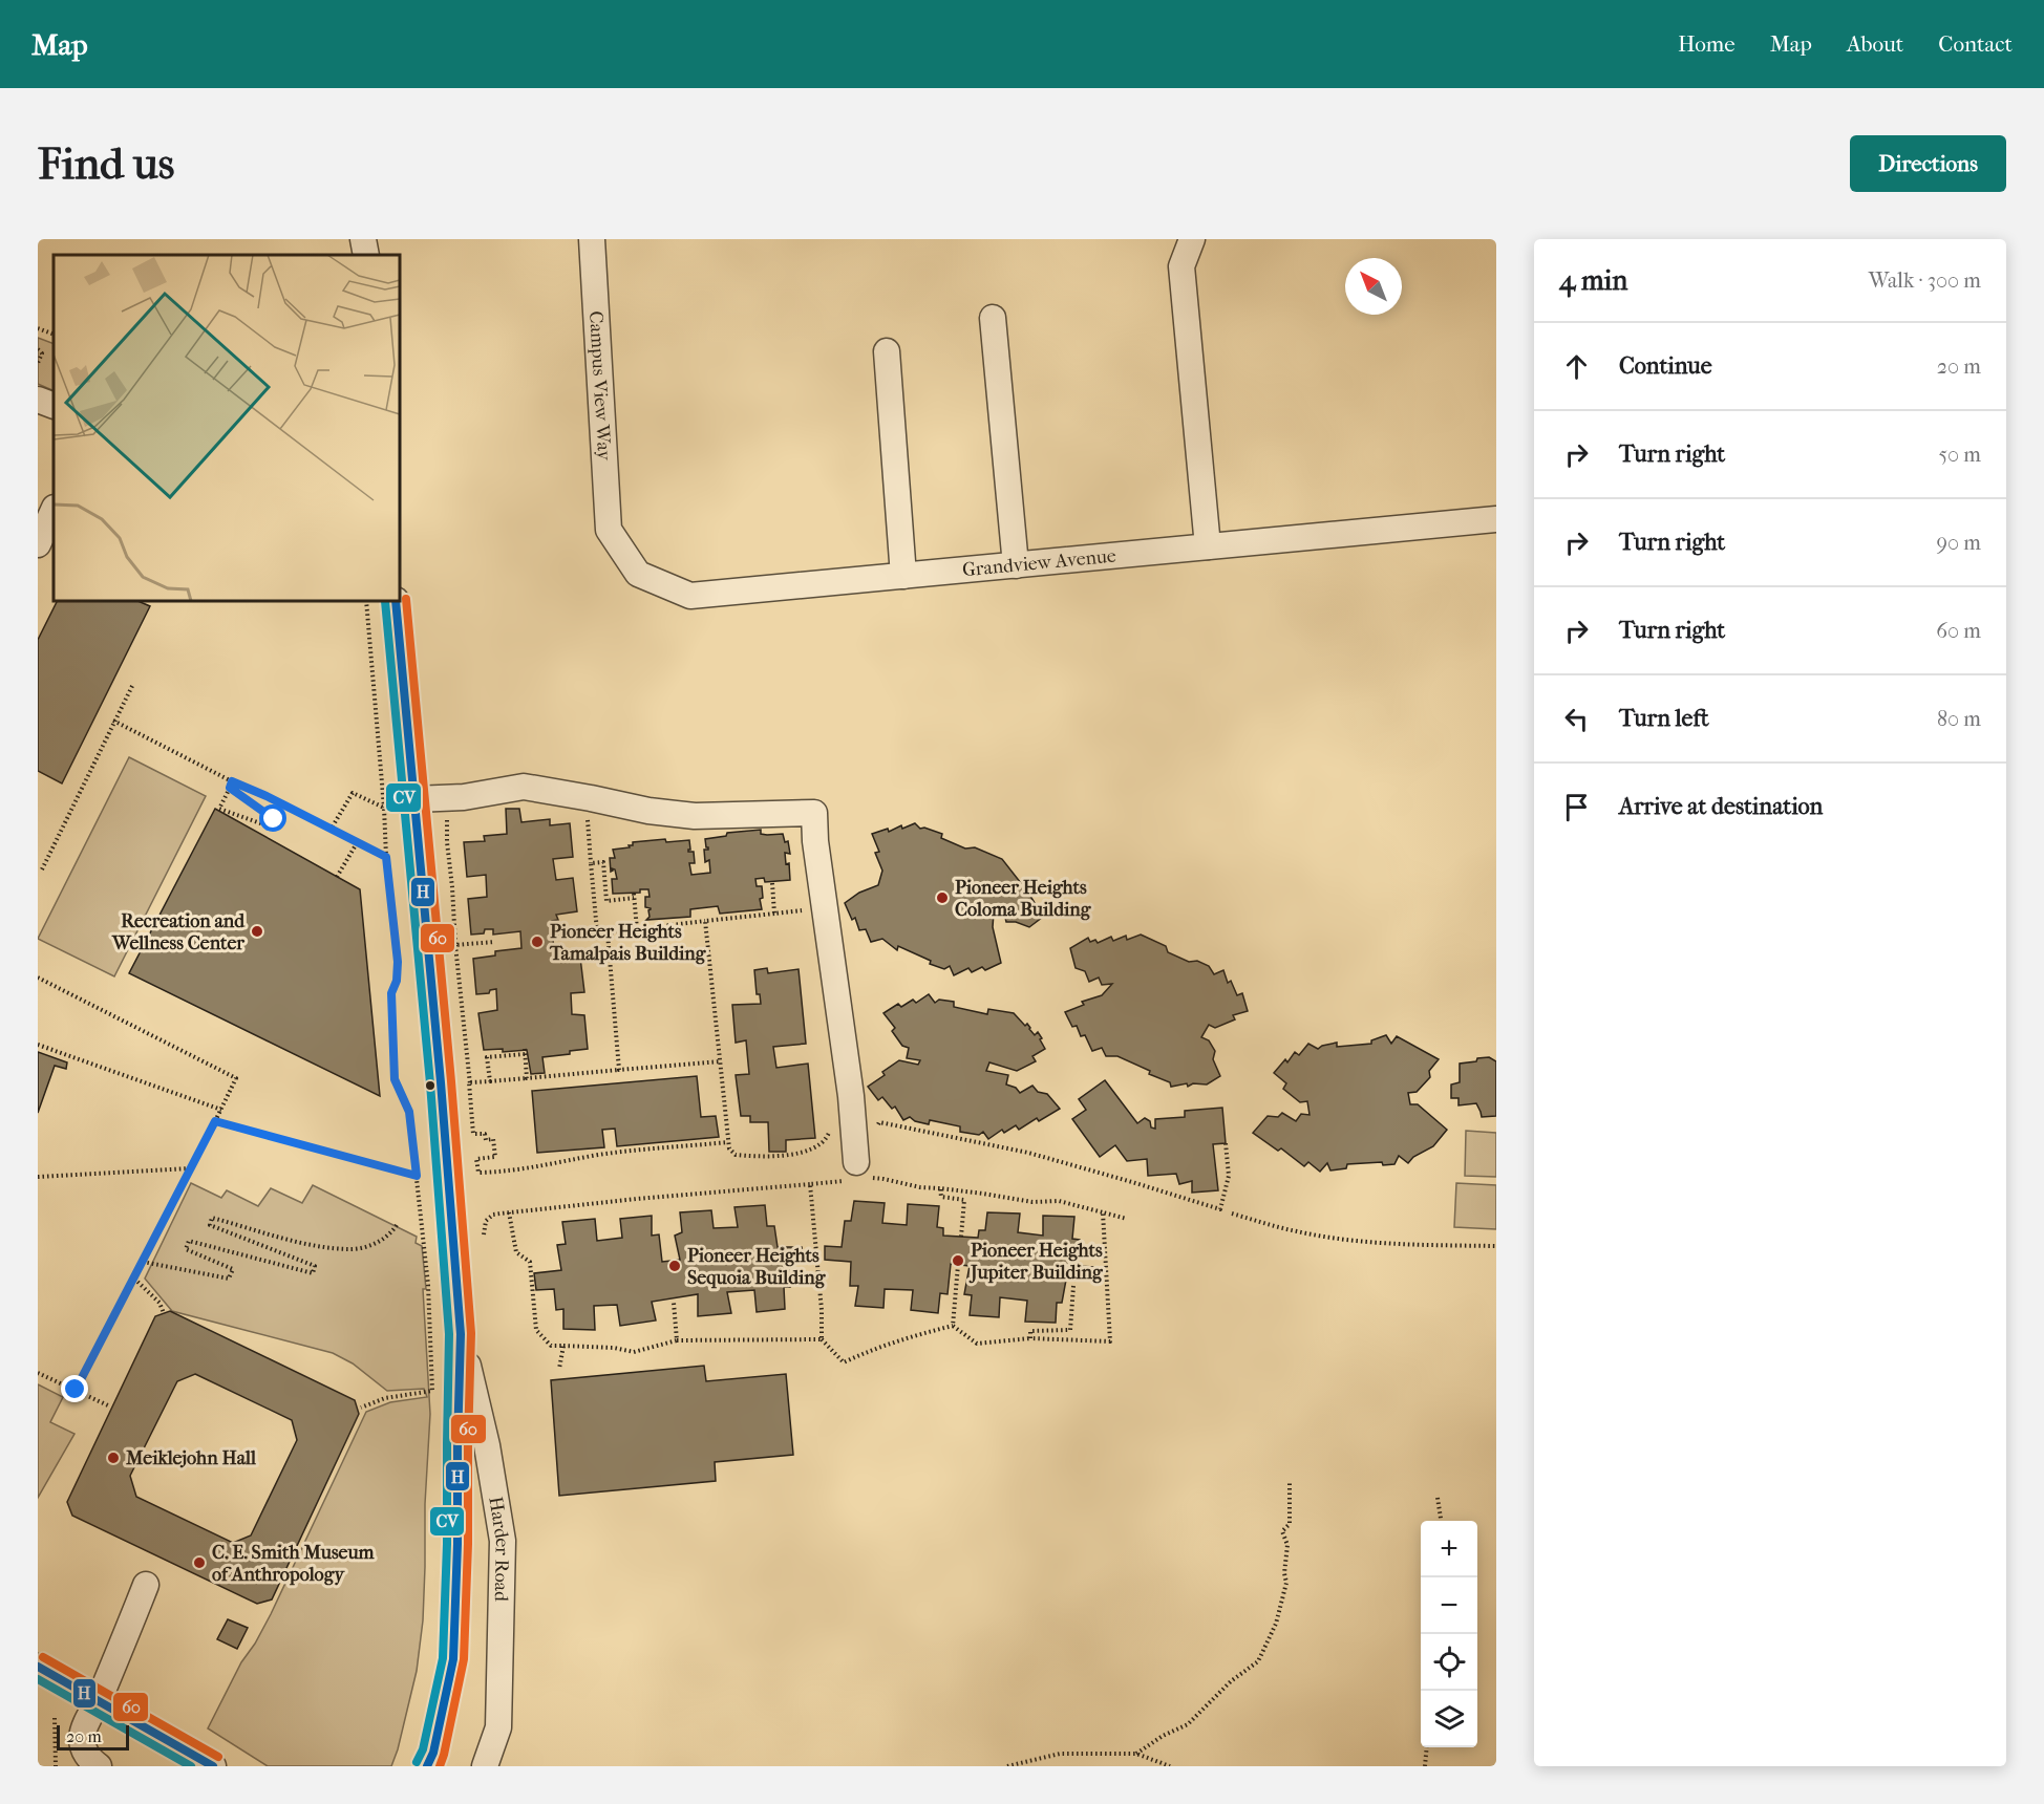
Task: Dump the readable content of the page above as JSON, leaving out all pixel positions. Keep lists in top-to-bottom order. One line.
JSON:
{"streets":{"street":["Campus View Way","Grandview Avenue","Harder Road"]},"crossings":[["Campus View Way","Grandview Avenue"]],"places":["Pioneer Heights Coloma Building","Recreation and Wellness Center","Pioneer Heights Tamalpais Building","Pioneer Heights Jupiter Building","Pioneer Heights Sequoia Building","Meiklejohn Hall","C. E. Smith Museum of Anthropology"],"lines":["transit line 60","transit line H","transit line CV"],"scale_bar":"20 m","north":"top left","page":{"header":"Map","nav":["Home","Map","About","Contact"],"buttons":"Directions","title":"Find us","heading":["4 min","Walk · 300 m"],"list":[["Continue","20 m"],["Turn right","50 m"],["Turn right","90 m"],["Turn right","60 m"],["Turn left","80 m"],"Arrive at destination"],"map_buttons":["+","−"],"scale":"20 m"}}
